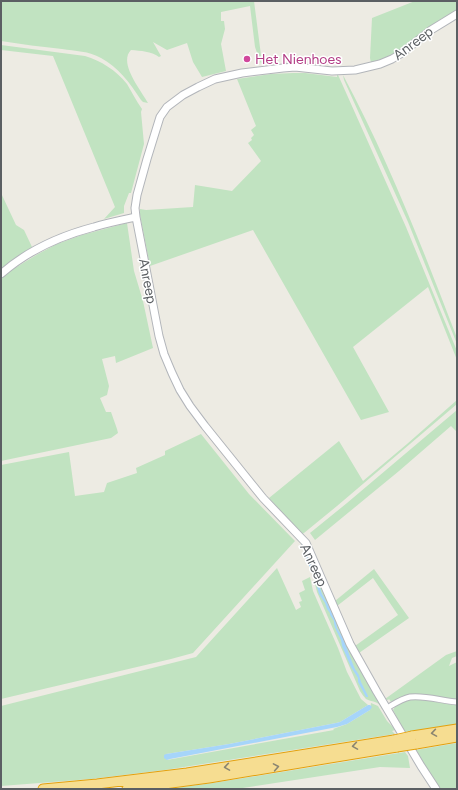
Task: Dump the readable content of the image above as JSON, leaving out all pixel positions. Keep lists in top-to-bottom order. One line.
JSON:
{"streets":{"street":["Anreep"]},"places":["Het Nienhoes"]}
